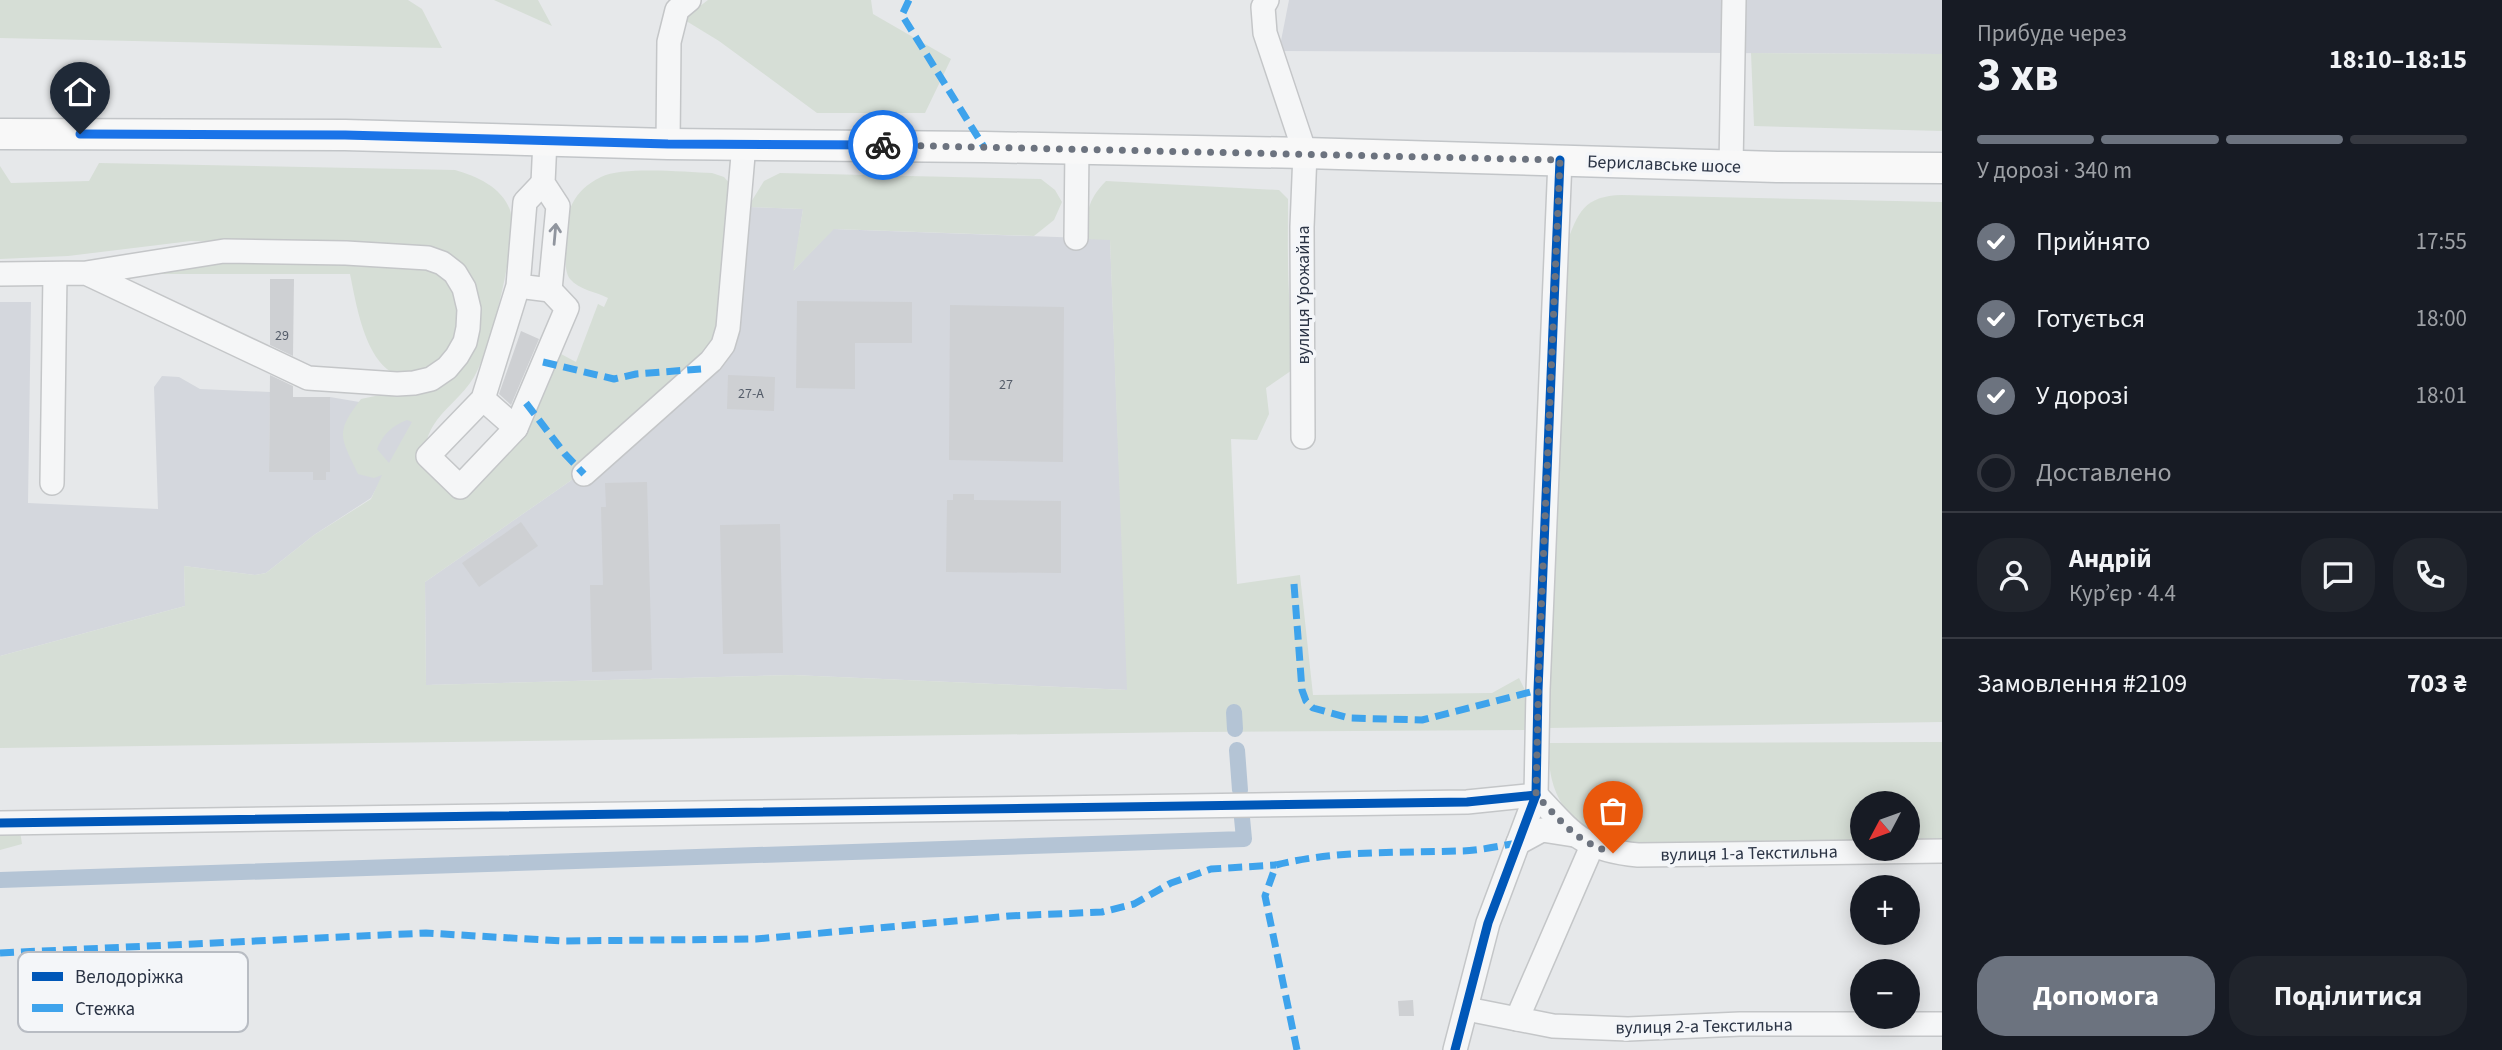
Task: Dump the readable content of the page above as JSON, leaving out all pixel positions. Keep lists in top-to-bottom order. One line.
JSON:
{"streets":{"main road":["Бериславське шосе"],"street":["вулиця Урожайна","вулиця 1-а Текстильна","вулиця 2-а Текстильна"]},"crossings":[["Бериславське шосе","вулиця Урожайна"]],"house_numbers":["29","27","27-А"],"legend":["Велодоріжка","Стежка"],"north":"bottom left","page":{"heading":["3 хв","Прибуде через","18:10–18:15"],"panel":["Андрій","Кур’єр · 4.4","Замовлення #2109","703 ₴"],"bar":"У дорозі · 340 m","list":[["Прийнято","17:55"],["Готується","18:00"],["У дорозі","18:01"],"Доставлено"],"map_buttons":["+","−"],"buttons":["Допомога","Поділитися"]}}
